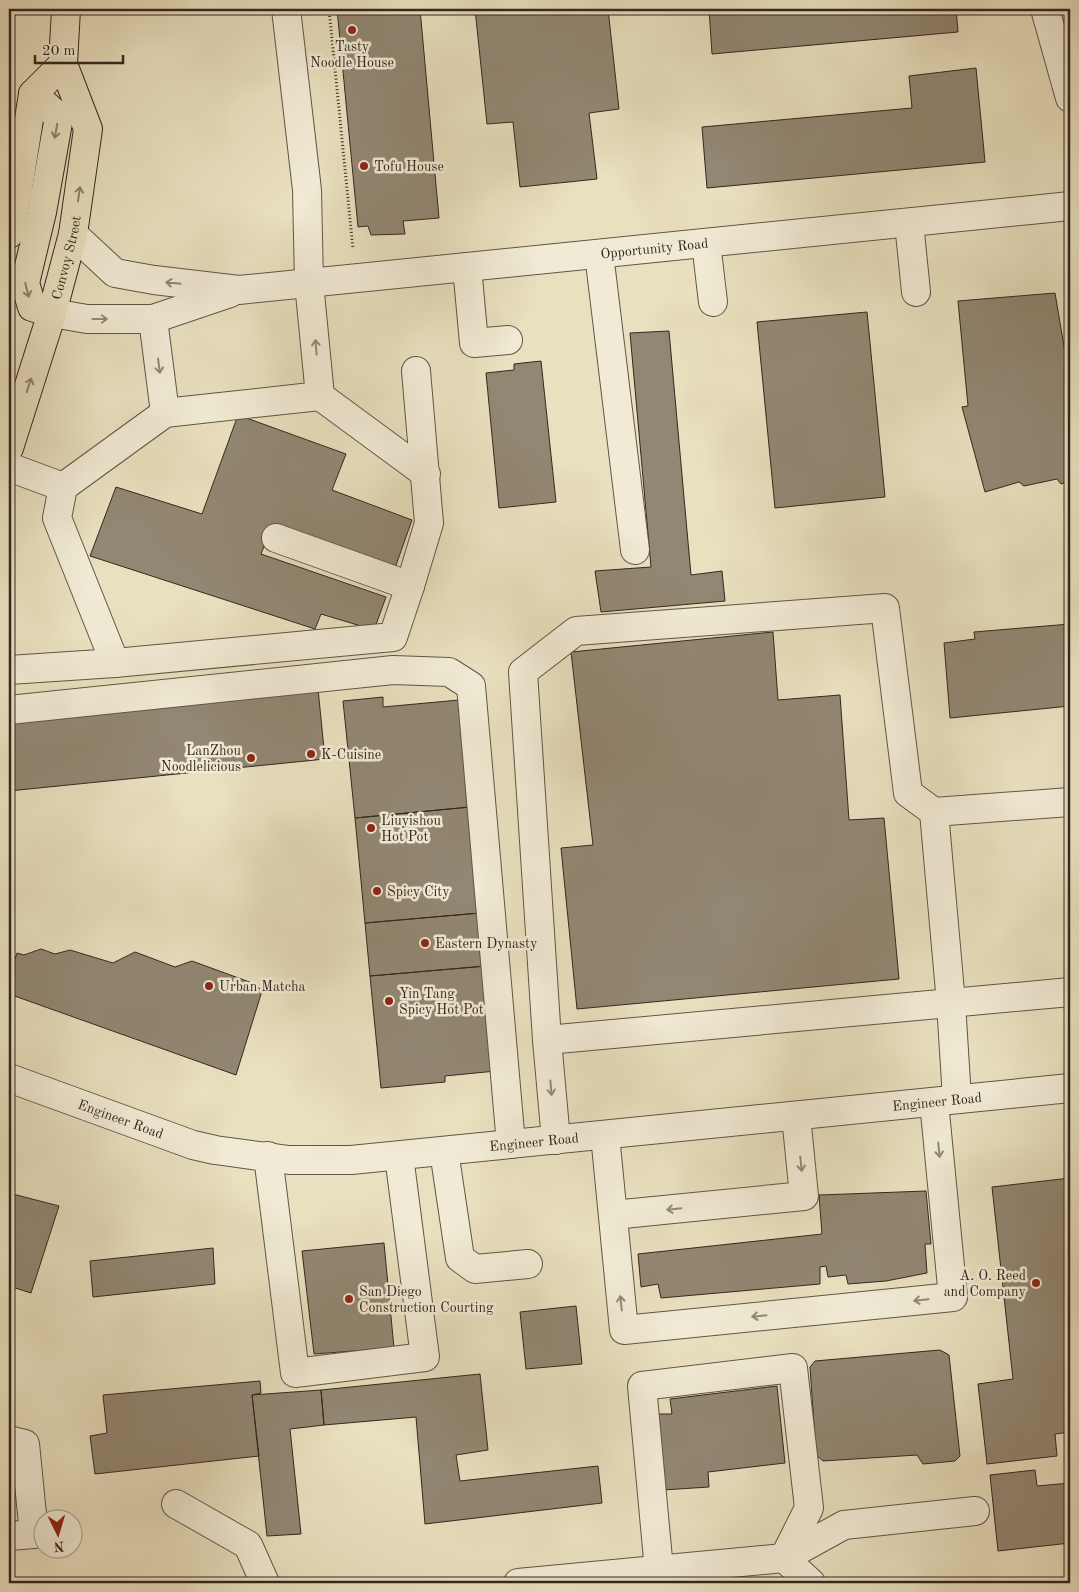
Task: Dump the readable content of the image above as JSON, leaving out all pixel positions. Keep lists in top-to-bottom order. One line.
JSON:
{"streets":{"main road":["Convoy Street"],"street":["Opportunity Road","Engineer Road"]},"places":["Tasty Noodle House","Tofu House","K-Cuisine","LanZhou Noodlelicious","Liuyishou Hot Pot","Spicy City","Eastern Dynasty","Urban Matcha","Yin Tang Spicy Hot Pot","A. O. Reed and Company","San Diego Construction Courting"],"scale_bar":"20 m","north":"bottom"}
